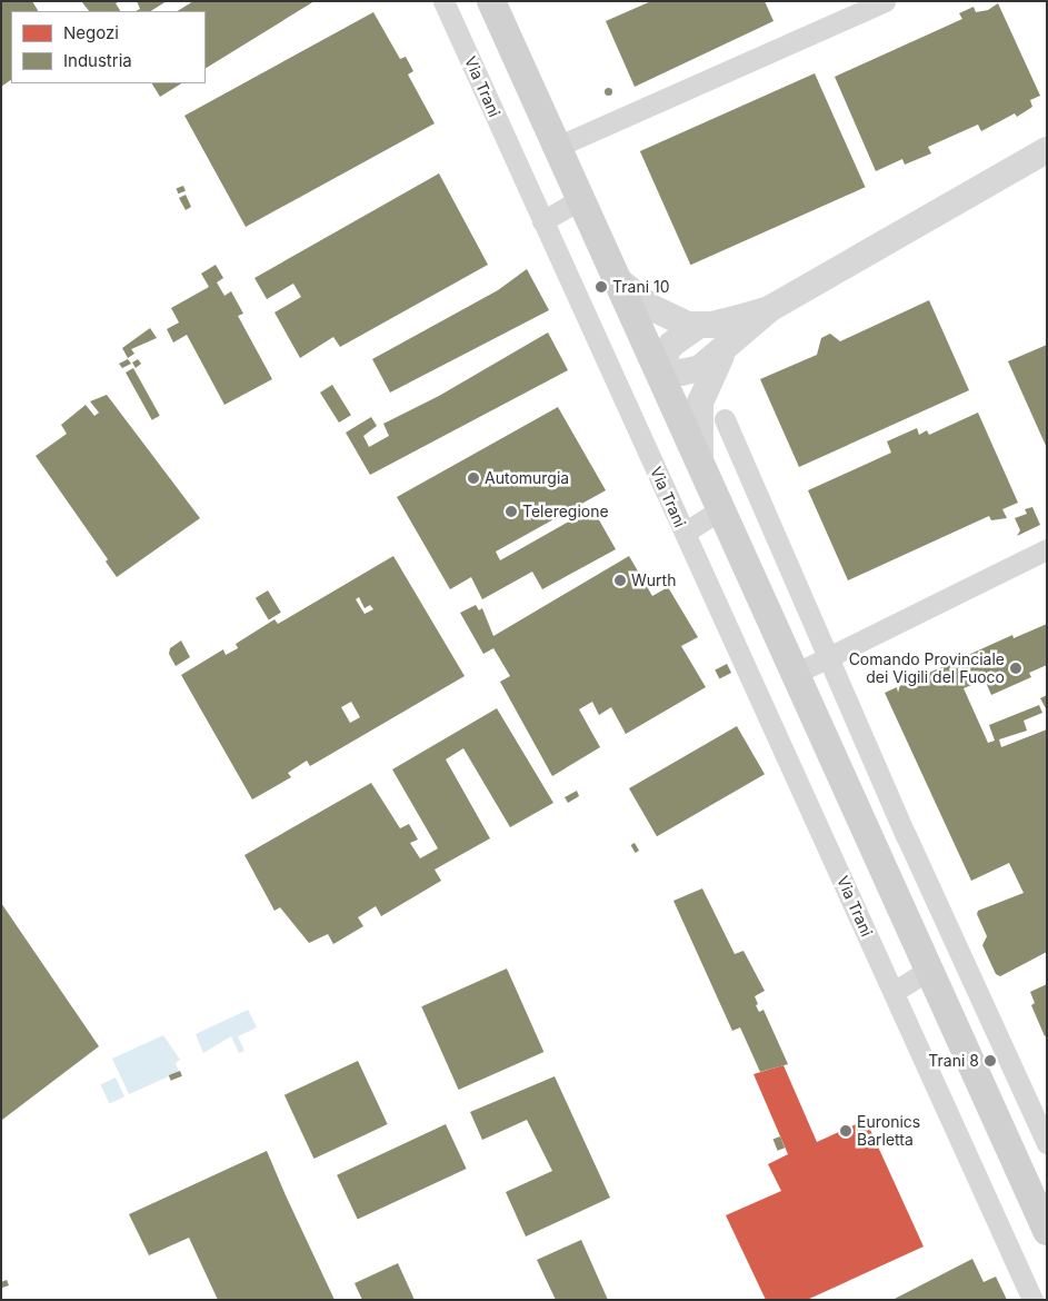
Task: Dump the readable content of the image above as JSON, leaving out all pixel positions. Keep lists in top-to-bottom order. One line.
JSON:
{"streets":{"street":["Via Trani"]},"places":["Trani 10","Automurgia","Teleregione","Wurth","Comando Provinciale dei Vigili del Fuoco","Trani 8","Euronics Barletta"],"legend":["Negozi","Industria"]}
